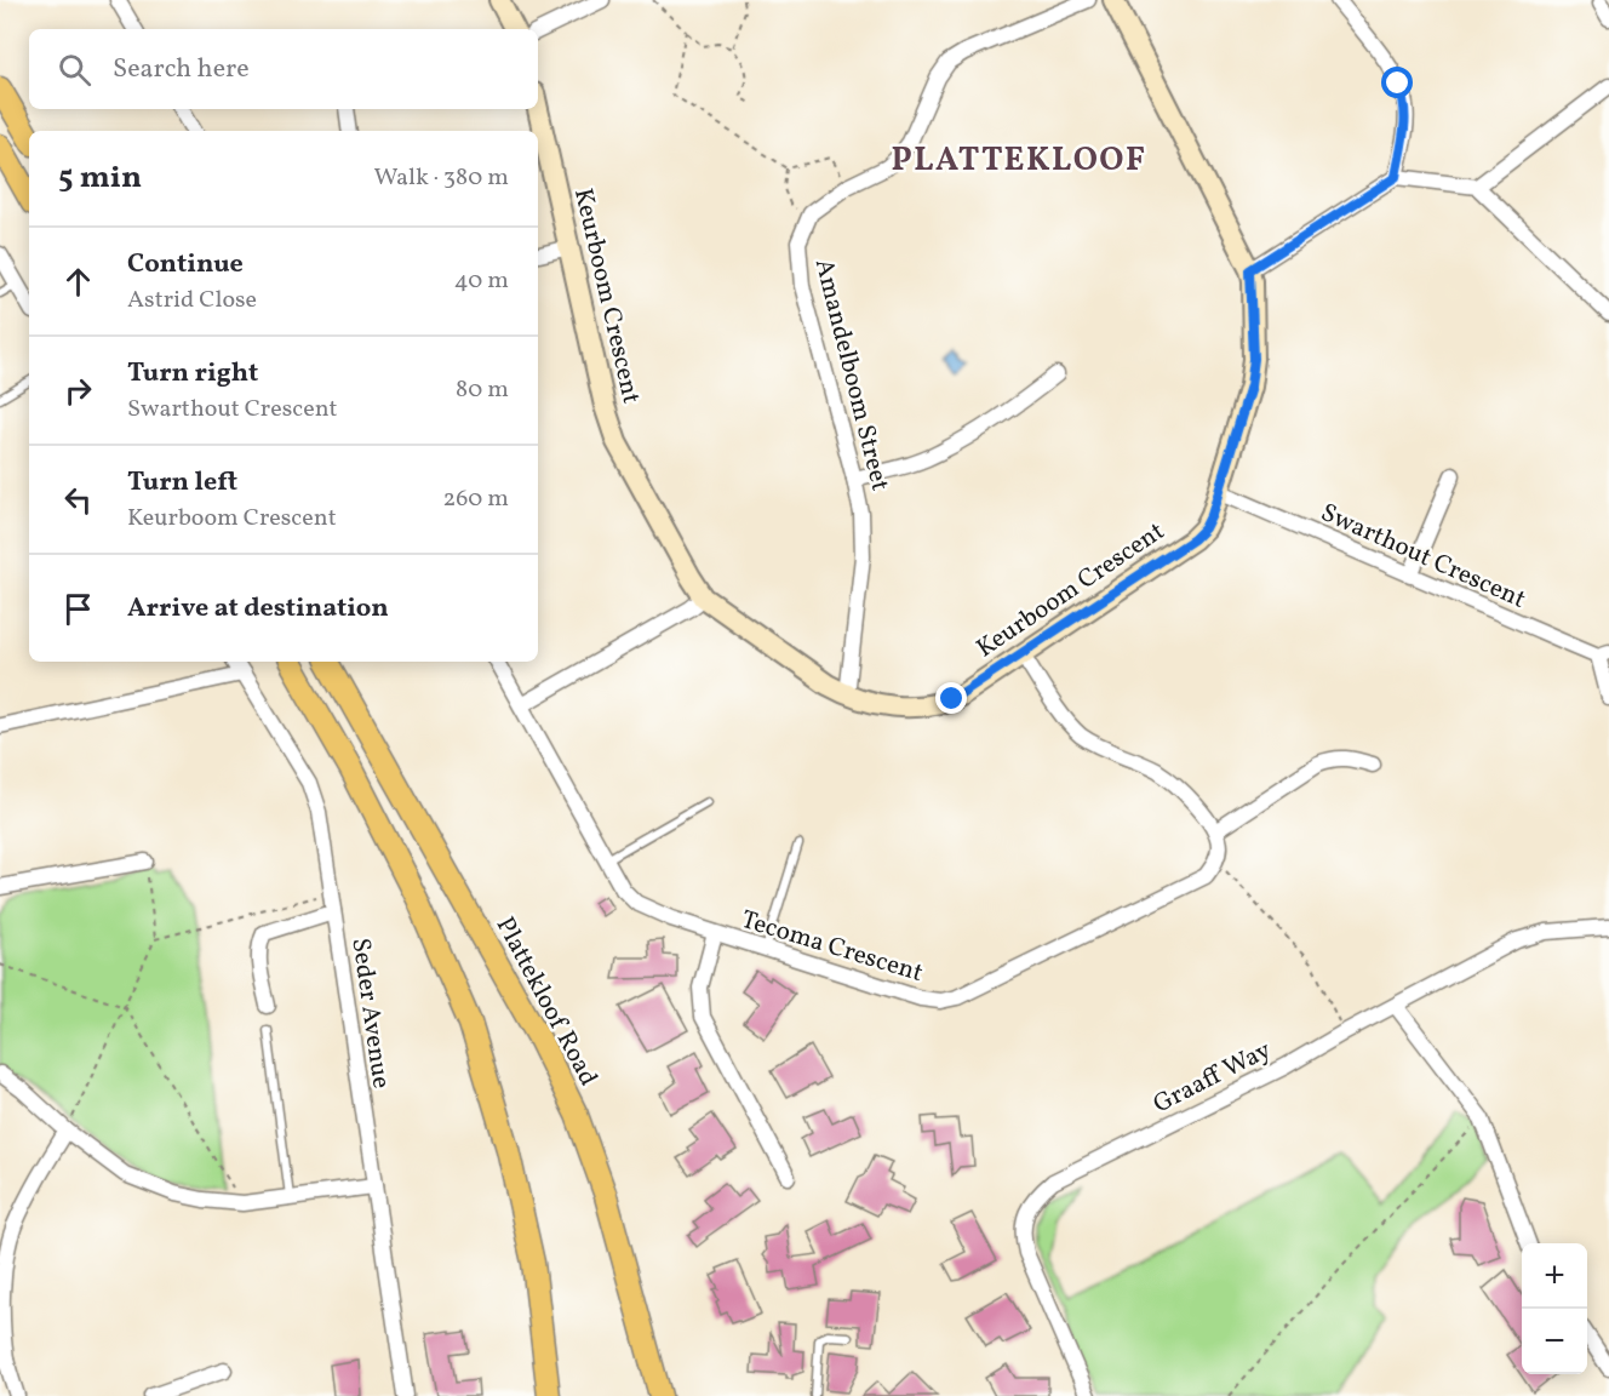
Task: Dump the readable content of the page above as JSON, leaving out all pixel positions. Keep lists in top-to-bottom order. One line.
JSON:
{"streets":{"main road":["Plattekloof Road"],"street":["Keurboom Crescent","Amandelboom Street","Swarthout Crescent","Tecoma Crescent","Seder Avenue","Graaff Way"]},"crossings":[["Keurboom Crescent","Amandelboom Street"],["Keurboom Crescent","Swarthout Crescent"]],"districts":["PLATTEKLOOF"],"page":{"search":"Search here","heading":["5 min","Walk · 380 m"],"list":[["Continue","Astrid Close","40 m"],["Turn right","Swarthout Crescent","80 m"],["Turn left","Keurboom Crescent","260 m"],"Arrive at destination"],"map_buttons":["+","−"]}}
